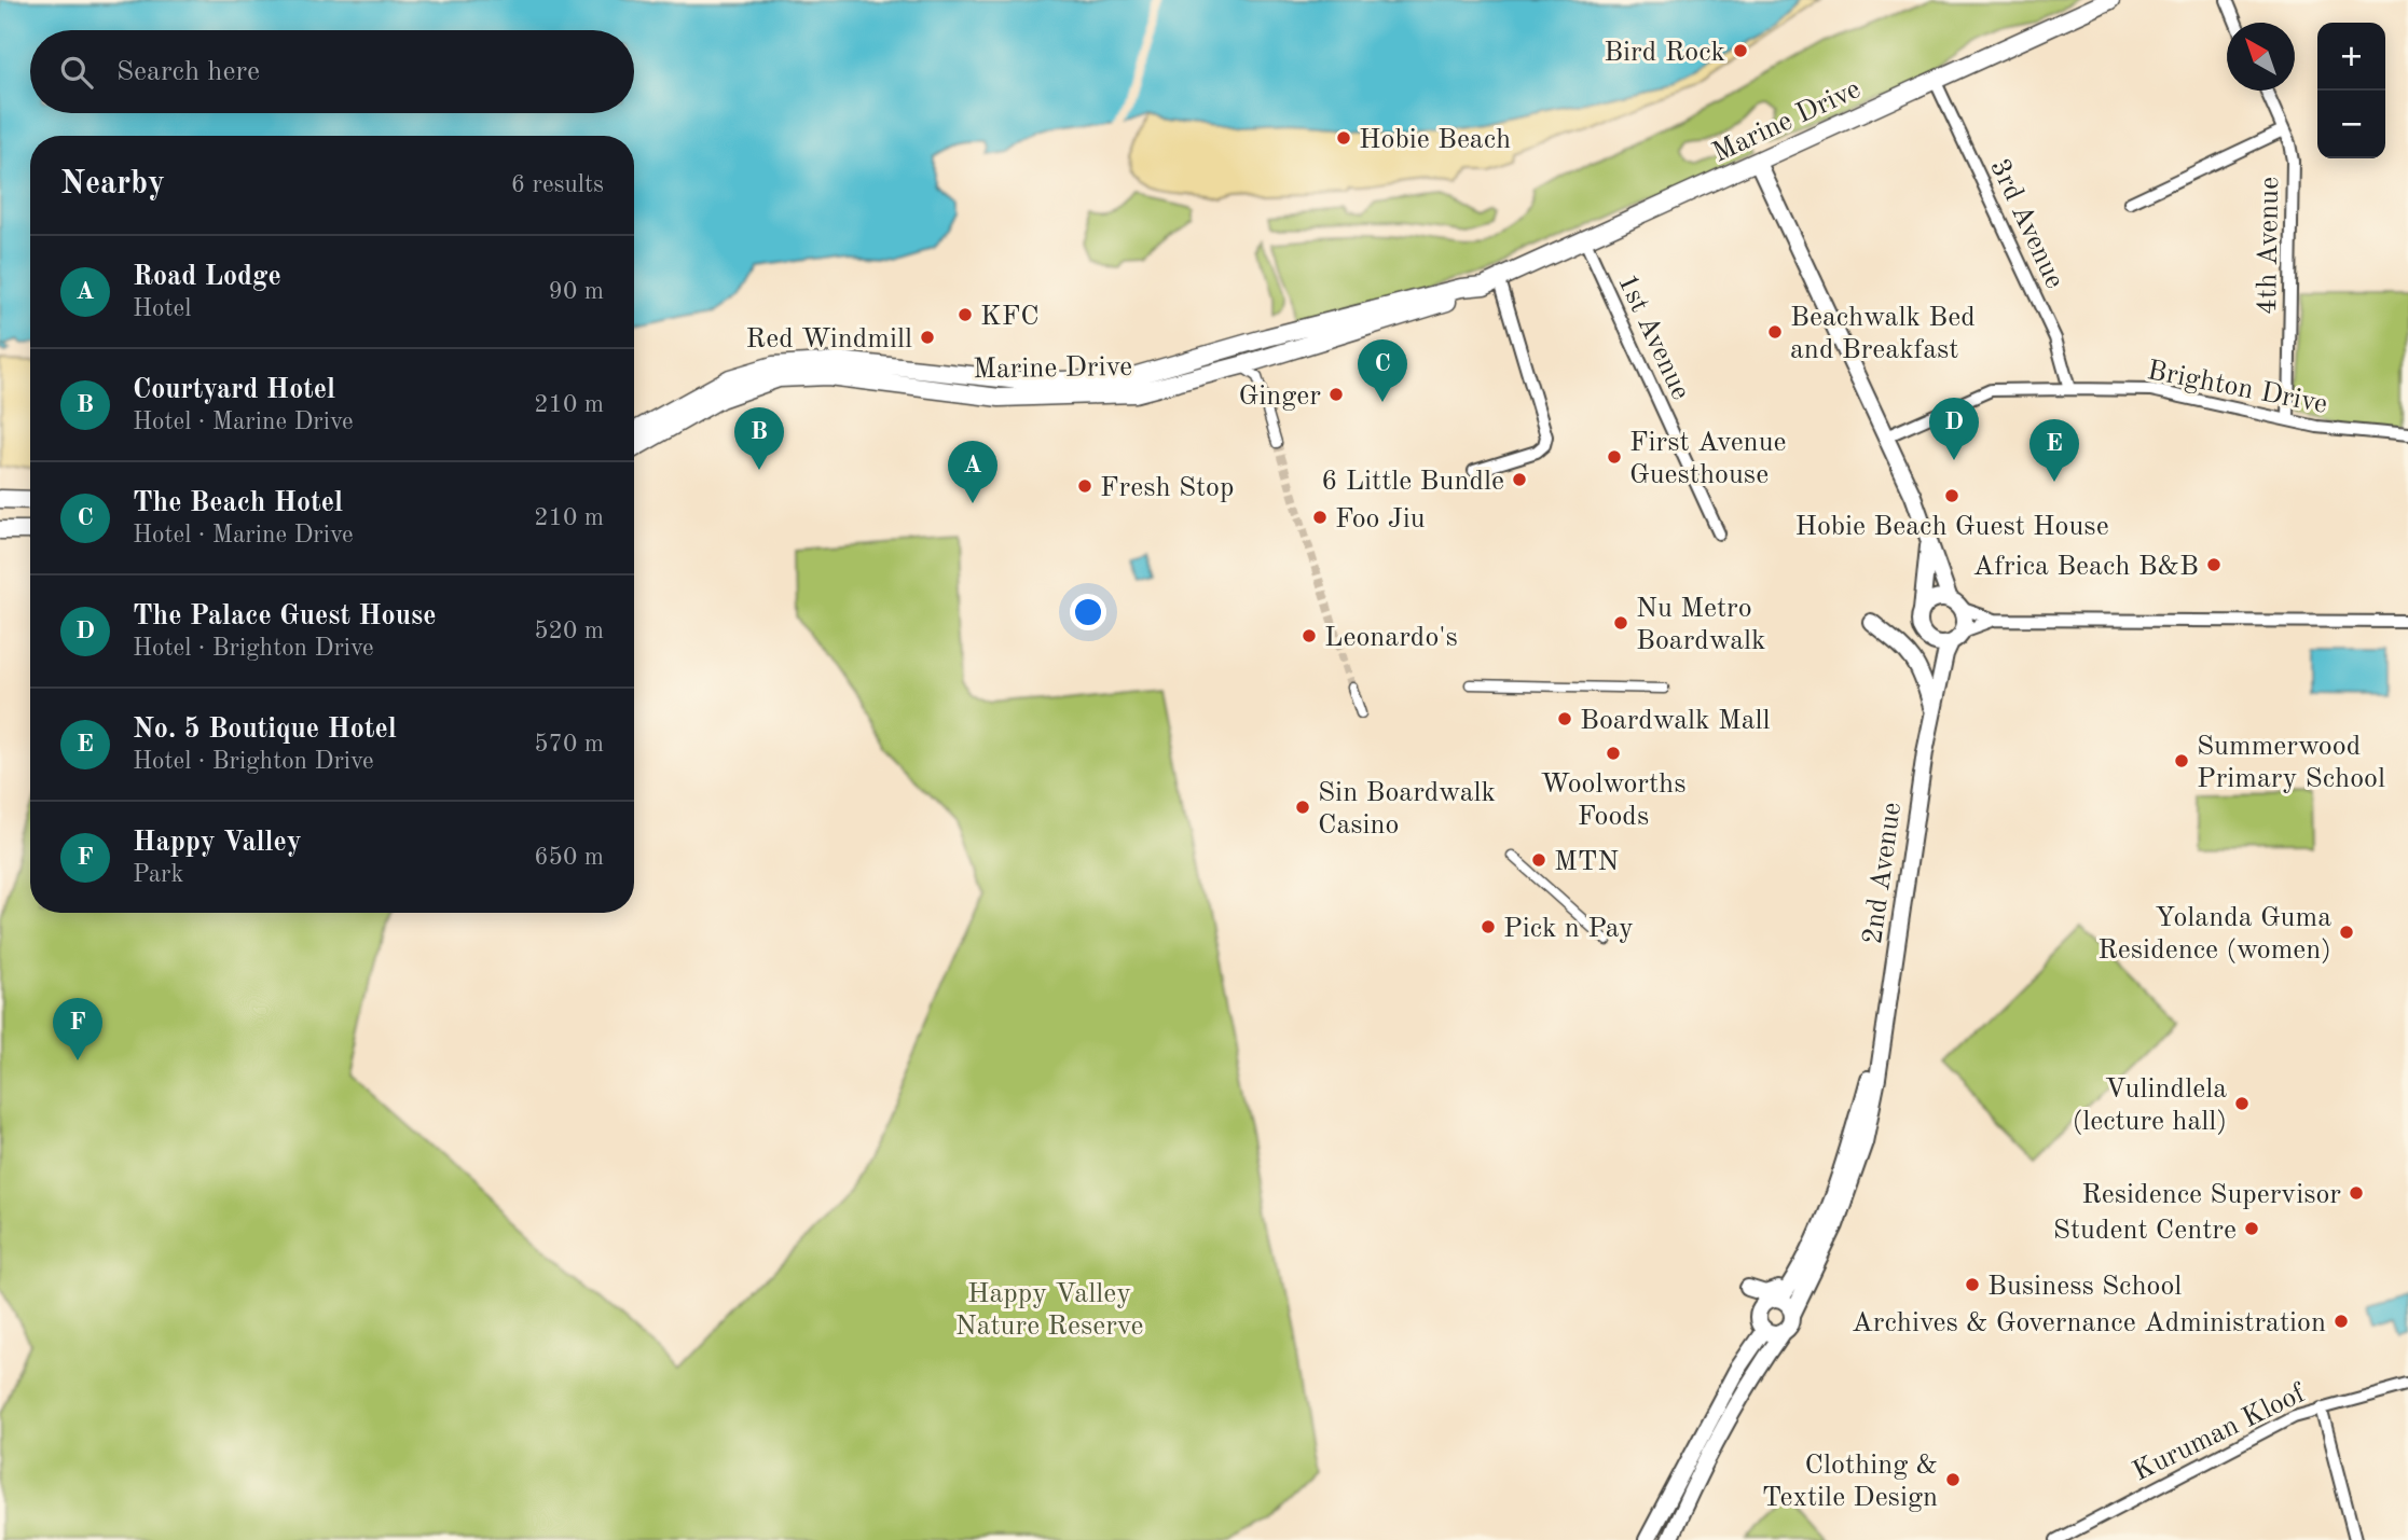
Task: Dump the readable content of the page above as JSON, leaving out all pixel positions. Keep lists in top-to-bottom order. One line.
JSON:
{"streets":{"main road":["Marine Drive"],"street":["3rd Avenue","4th Avenue","1st Avenue","Brighton Drive","2nd Avenue","Kuruman Kloof"]},"crossings":[["Marine Drive","3rd Avenue"],["Marine Drive","1st Avenue"],["3rd Avenue","Brighton Drive"],["4th Avenue","Brighton Drive"]],"parks":["Happy Valley Nature Reserve"],"places":["Bird Rock","Hobie Beach","KFC","Beachwalk Bed and Breakfast","Red Windmill","Ginger","First Avenue Guesthouse","6 Little Bundle","Fresh Stop","Hobie Beach Guest House","Foo Jiu","Africa Beach B&B","Nu Metro Boardwalk","Leonardo's","Boardwalk Mall","Woolworths Foods","Summerwood Primary School","Sin Boardwalk Casino","MTN","Pick n Pay","Yolanda Guma Residence (women)","Vulindlela (lecture hall)","Residence Supervisor","Student Centre","Business School","Archives & Governance Administration","Clothing & Textile Design"],"north":"top left","page":{"map_buttons":["+","−"],"search":"Search here","heading":["Nearby","6 results"],"list":[{"mark":"A","name":"Road Lodge","note":"Hotel","value":"90 m"},{"mark":"B","name":"Courtyard Hotel","note":"Hotel · Marine Drive","value":"210 m"},{"mark":"C","name":"The Beach Hotel","note":"Hotel · Marine Drive","value":"210 m"},{"mark":"D","name":"The Palace Guest House","note":"Hotel · Brighton Drive","value":"520 m"},{"mark":"E","name":"No. 5 Boutique Hotel","note":"Hotel · Brighton Drive","value":"570 m"},{"mark":"F","name":"Happy Valley","note":"Park","value":"650 m"}],"pins":["C","D","B","E","A","F"]}}
